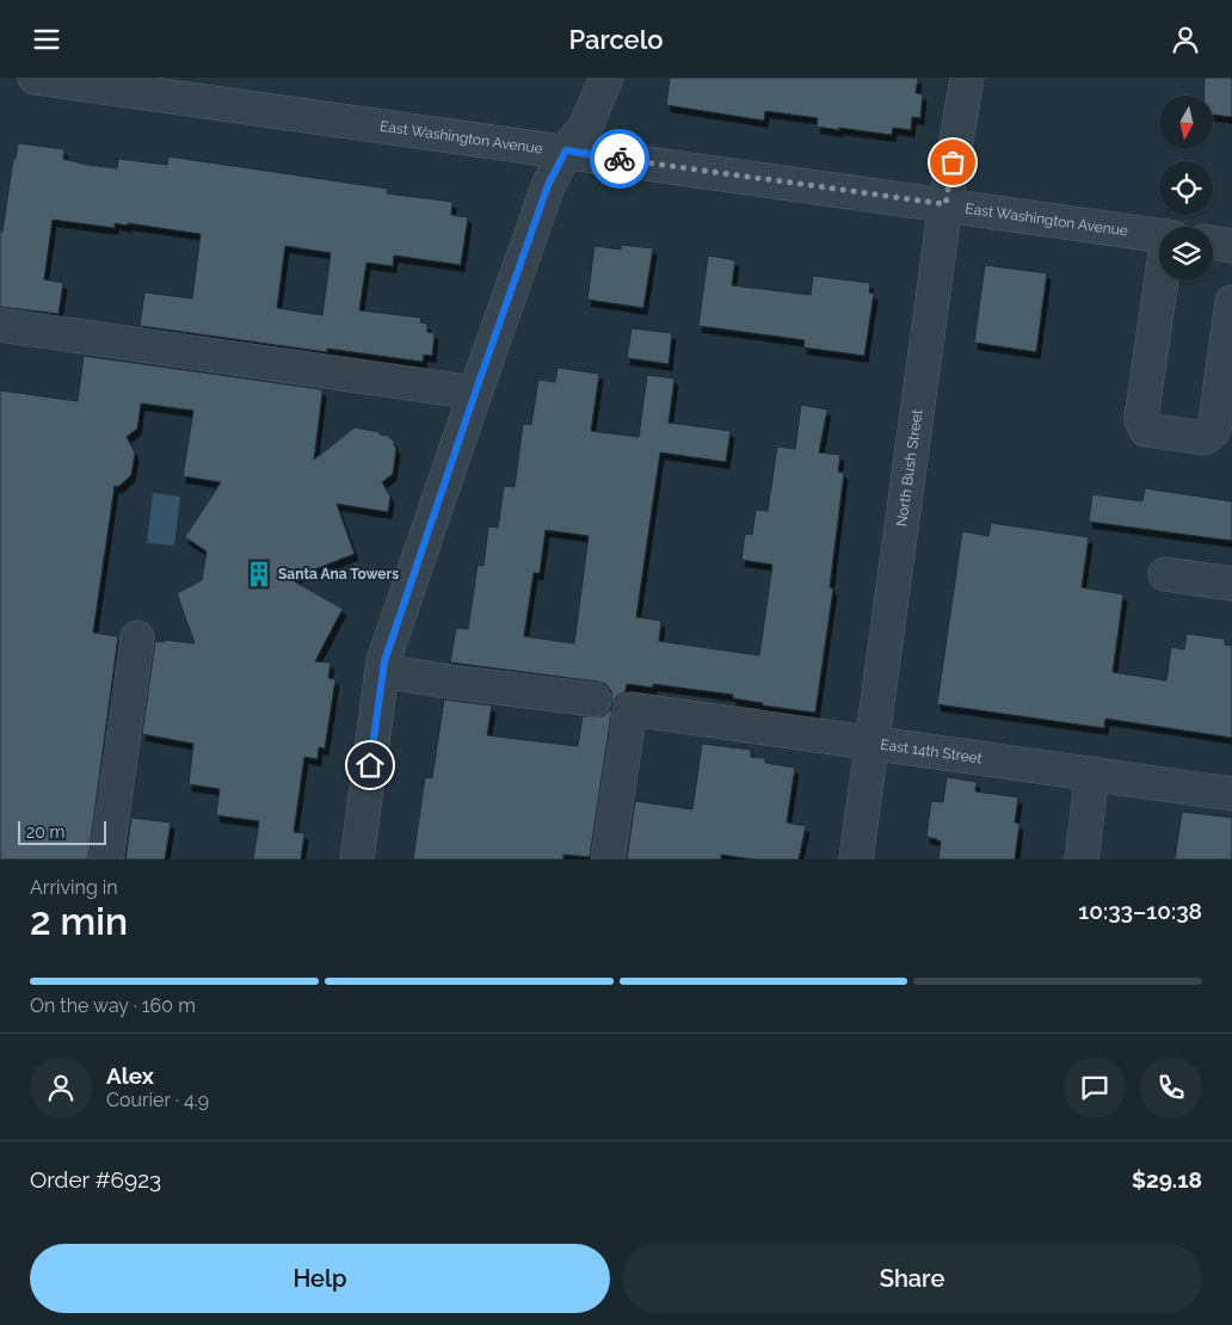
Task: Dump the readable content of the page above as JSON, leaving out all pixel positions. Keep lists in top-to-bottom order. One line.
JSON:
{"streets":{"street":["East Washington Avenue","North Bush Street","East 14th Street"]},"crossings":[["East Washington Avenue","North Bush Street"],["North Bush Street","East 14th Street"]],"places":{"building":["Santa Ana Towers"]},"scale_bar":"20 m","north":"bottom","page":{"header":"Parcelo","scale":"20 m","heading":["2 min","Arriving in","10:33–10:38"],"panel":["Alex","Courier · 4.9","Order #6923","$29.18"],"bar":"On the way · 160 m","buttons":["Help","Share"]}}
